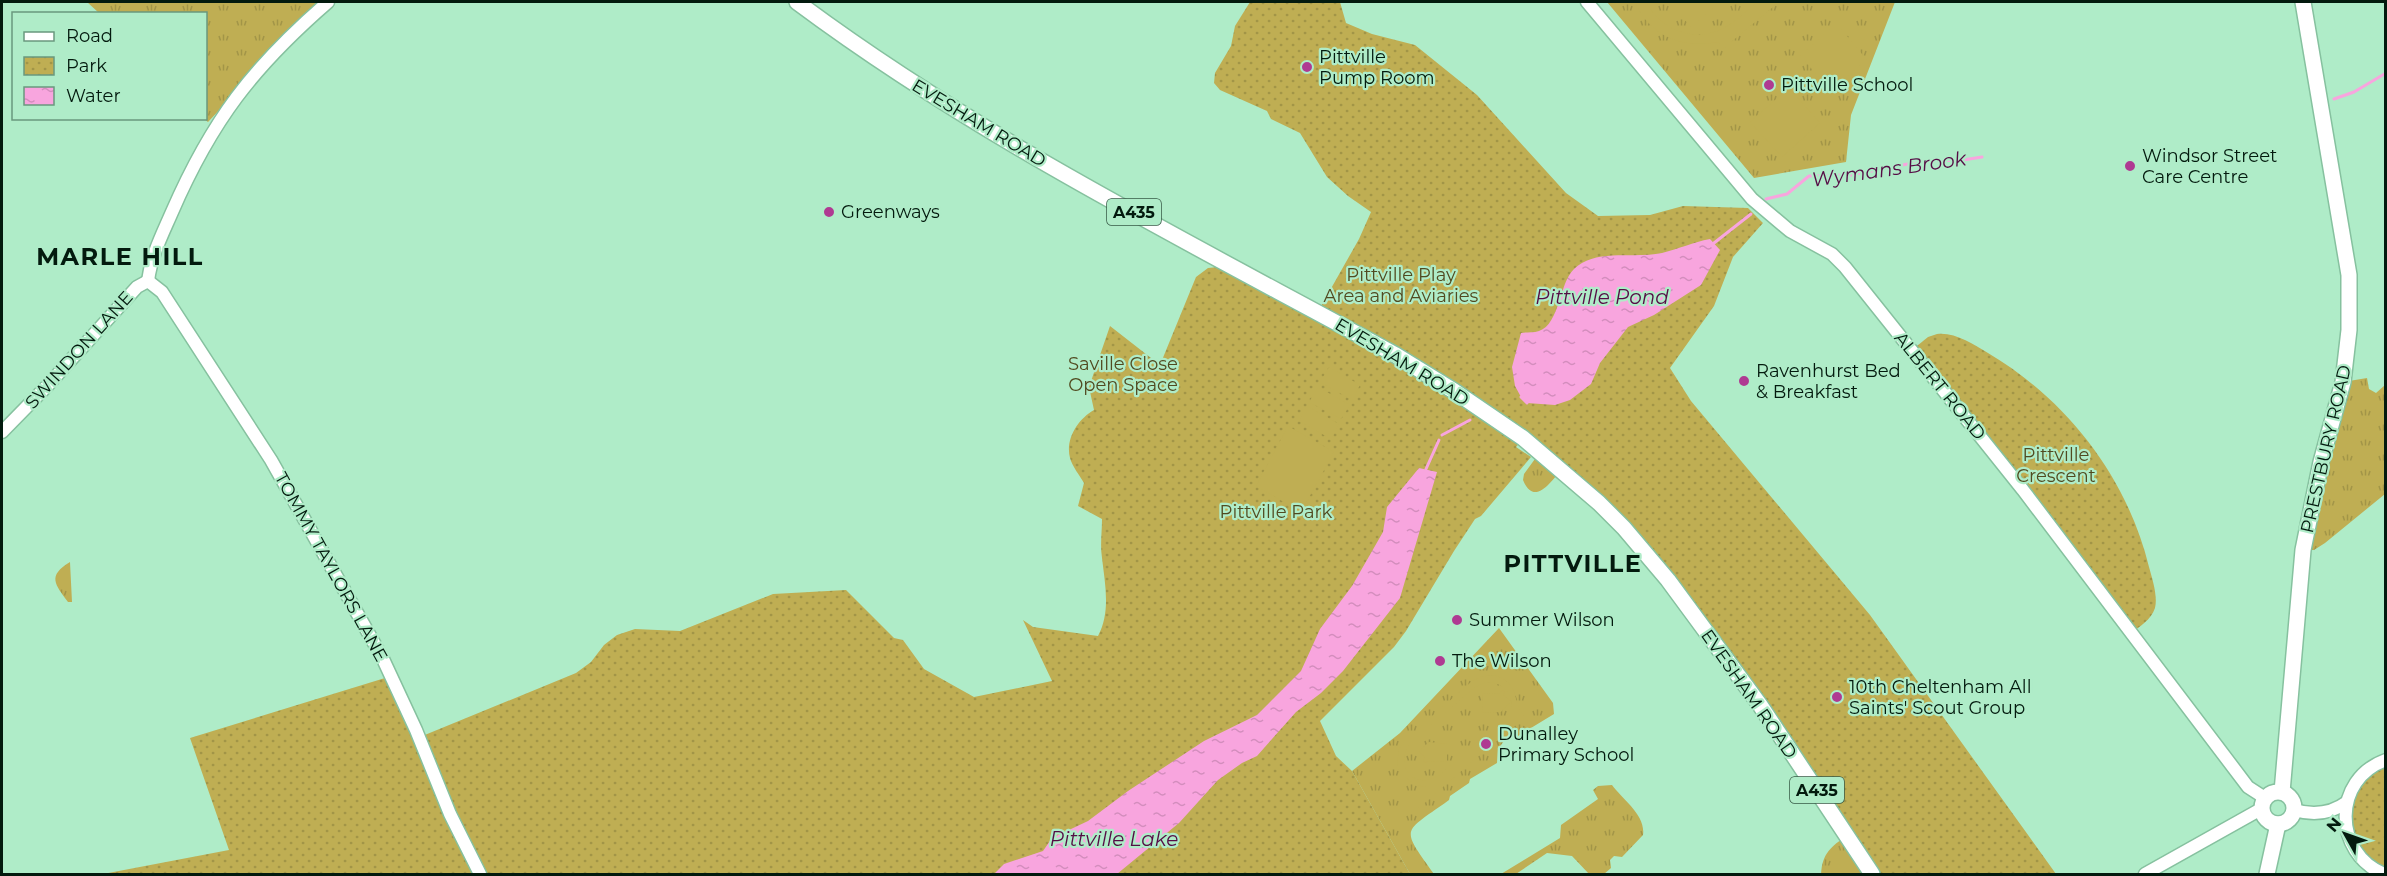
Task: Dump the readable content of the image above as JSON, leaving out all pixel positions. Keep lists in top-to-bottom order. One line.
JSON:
{"streets":{"main road":["EVESHAM ROAD","A435","PRESTBURY ROAD"],"street":["SWINDON LANE","ALBERT ROAD","TOMMY TAYLORS LANE"]},"crossings":[["SWINDON LANE","TOMMY TAYLORS LANE"],["ALBERT ROAD","PRESTBURY ROAD"]],"districts":["MARLE HILL","PITTVILLE"],"water":["Wymans Brook","Pittville Pond","Pittville Lake"],"parks":["Pittville Play Area and Aviaries","Saville Close Open Space","Pittville Crescent","Pittville Park"],"places":["Pittville Pump Room","Pittville School","Windsor Street Care Centre","Greenways","Ravenhurst Bed & Breakfast","Summer Wilson","The Wilson","10th Cheltenham All Saints' Scout Group","Dunalley Primary School"],"legend":["Road","Park","Water"],"north":"top left"}
